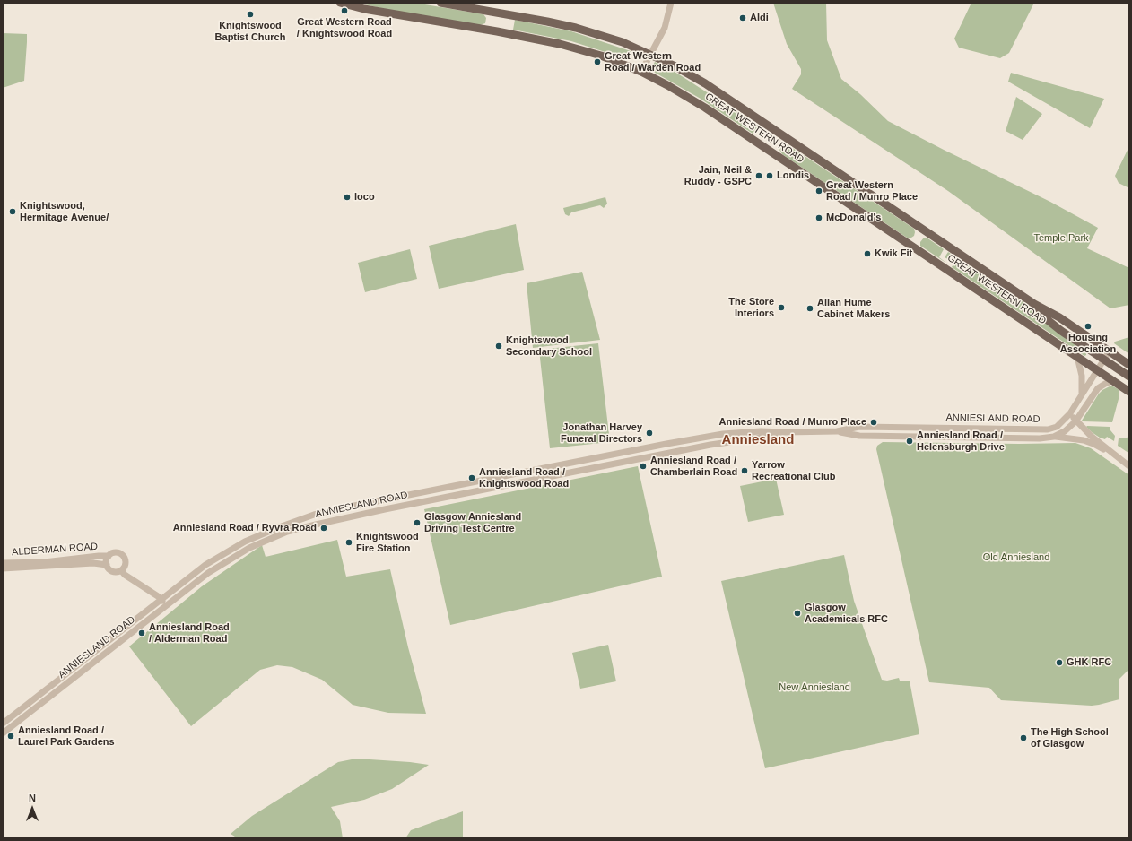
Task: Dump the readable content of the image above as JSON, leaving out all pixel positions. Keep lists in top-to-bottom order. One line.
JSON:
{"streets":{"main road":["GREAT WESTERN ROAD"],"street":["ANNIESLAND ROAD","ALDERMAN ROAD"]},"crossings":[["GREAT WESTERN ROAD","ANNIESLAND ROAD"],["ANNIESLAND ROAD","ALDERMAN ROAD"]],"districts":["Anniesland"],"parks":["Temple Park","Old Anniesland","New Anniesland"],"places":["Great Western Road / Knightswood Road","Knightswood Baptist Church","Aldi","Great Western Road / Warden Road","Jain, Neil & Ruddy - GSPC","Londis","Great Western Road / Munro Place","loco","Knightswood, Hermitage Avenue/","McDonald's","Kwik Fit","The Store Interiors","Allan Hume Cabinet Makers","Housing Association","Knightswood Secondary School","Anniesland Road / Munro Place","Jonathan Harvey Funeral Directors","Anniesland Road / Helensburgh Drive","Anniesland Road / Chamberlain Road","Yarrow Recreational Club","Anniesland Road / Knightswood Road","Glasgow Anniesland Driving Test Centre","Anniesland Road / Ryvra Road","Knightswood Fire Station","Glasgow Academicals RFC","Anniesland Road / Alderman Road","GHK RFC","Anniesland Road / Laurel Park Gardens","The High School of Glasgow"],"north":"top"}
